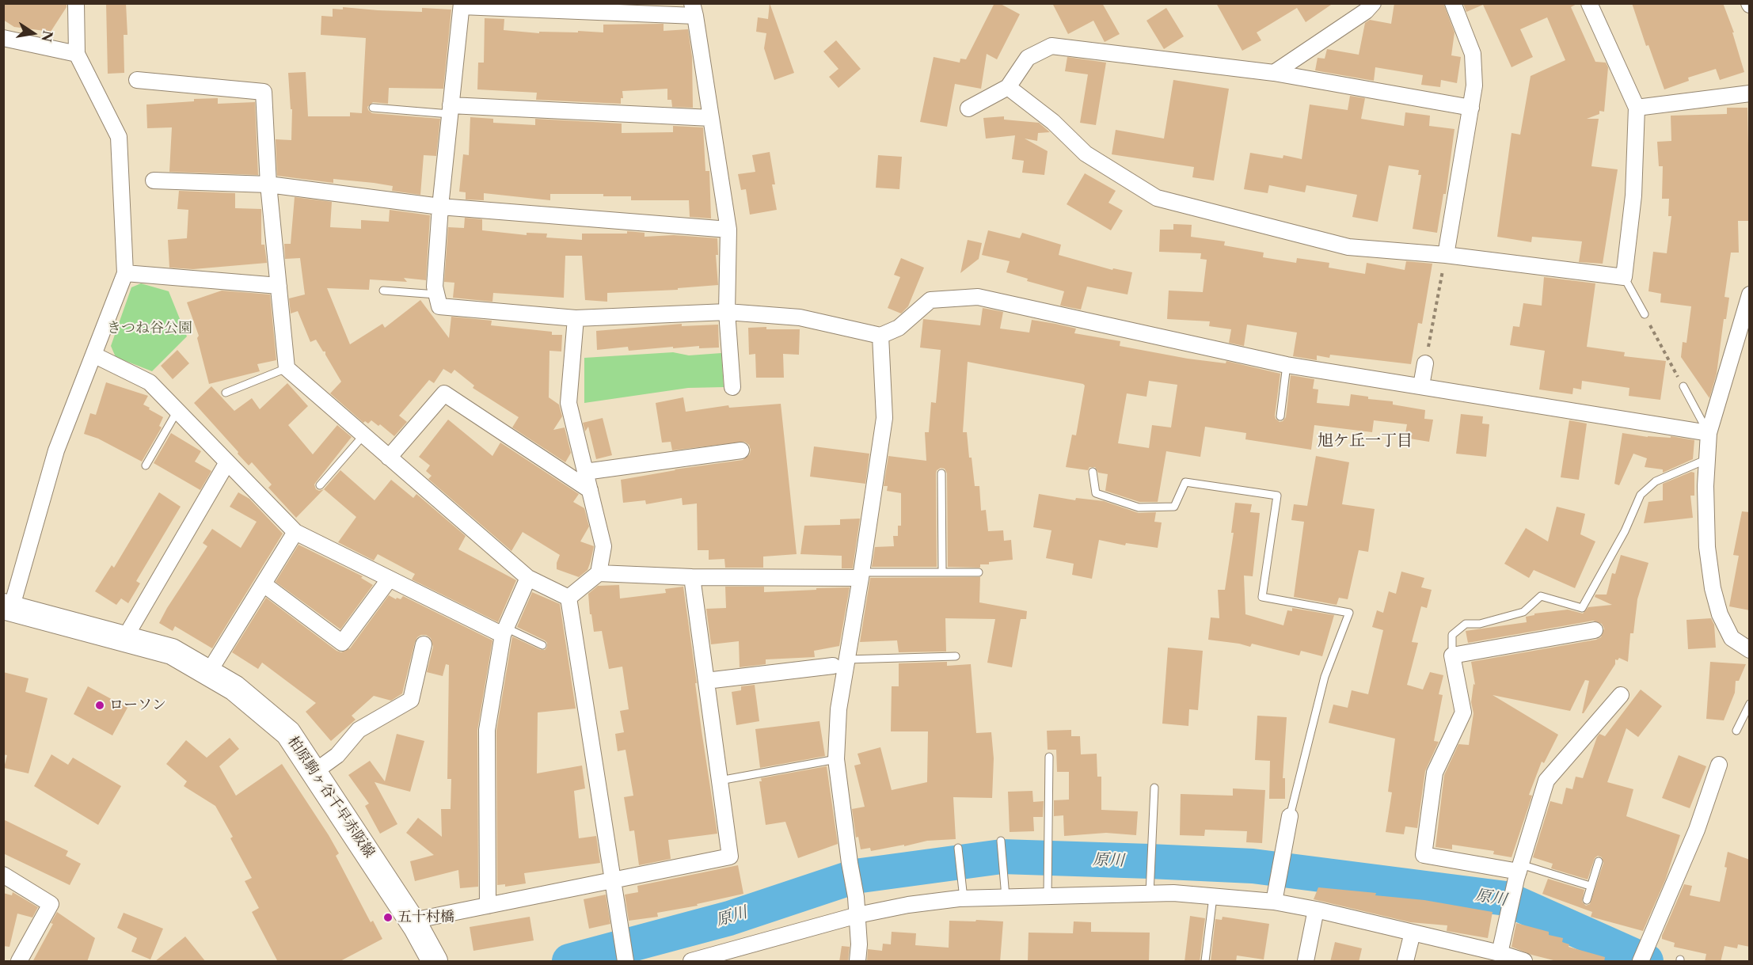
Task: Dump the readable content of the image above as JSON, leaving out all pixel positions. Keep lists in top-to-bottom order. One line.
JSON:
{"streets":{"main road":["柏原駒ヶ谷千早赤阪線"]},"districts":["旭ケ丘一丁目"],"water":["原川"],"parks":["きつね谷公園"],"places":["ローソン","五十村橋"],"north":"right"}
